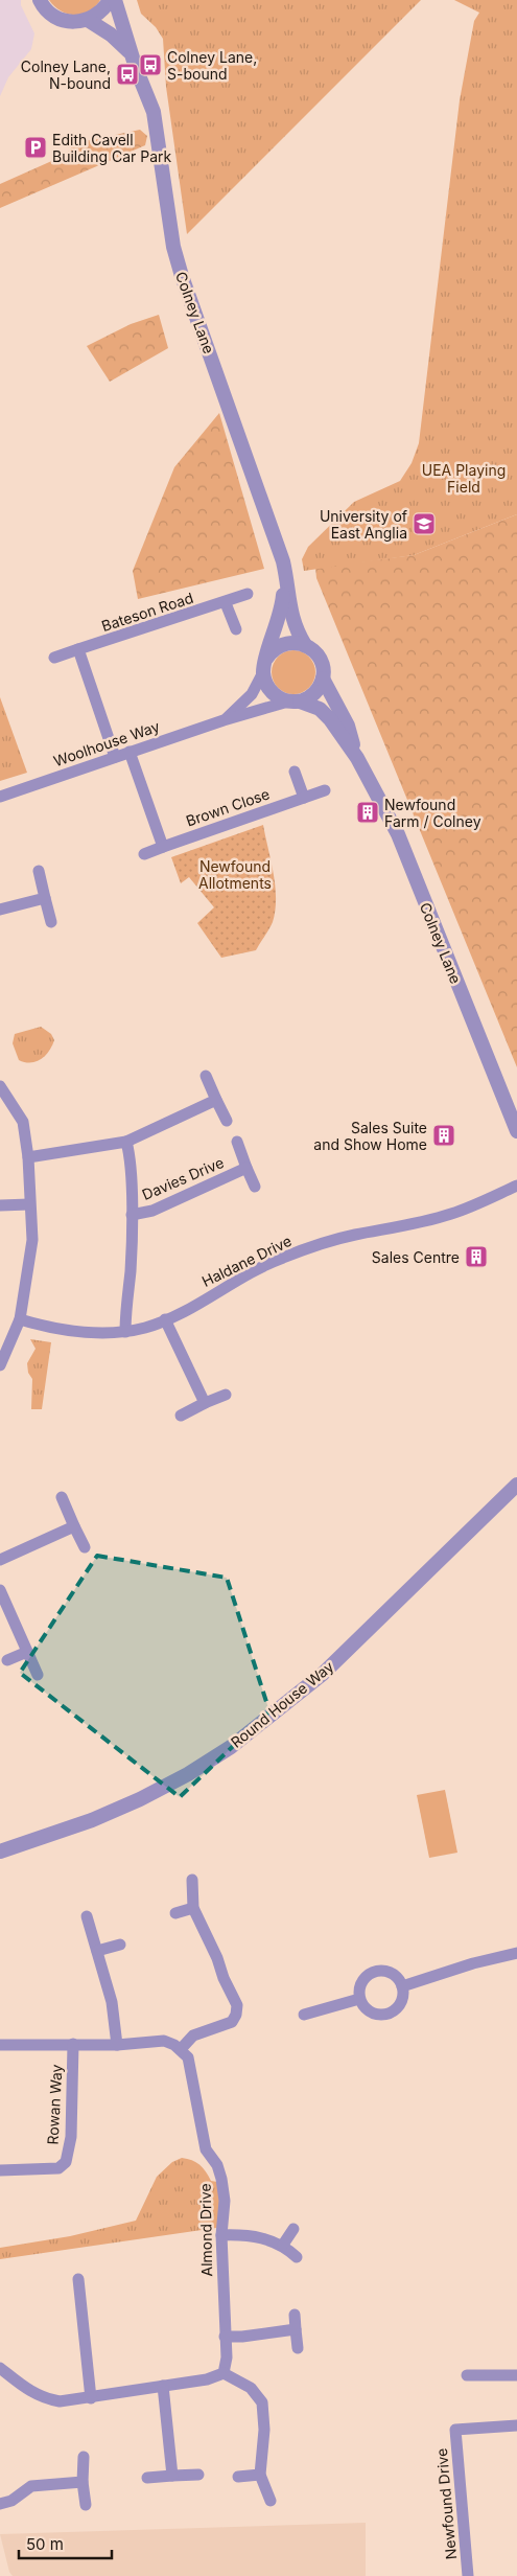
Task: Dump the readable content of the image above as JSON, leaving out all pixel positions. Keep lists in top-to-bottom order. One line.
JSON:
{"streets":{"street":["Colney Lane","Bateson Road","Woolhouse Way","Brown Close","Davies Drive","Haldane Drive","Round House Way","Rowan Way","Almond Drive","Newfound Drive"]},"crossings":[["Colney Lane","Woolhouse Way"],["Davies Drive","Haldane Drive"]],"parks":["UEA Playing Field","Newfound Allotments"],"places":{"bus stop":["Colney Lane, S-bound","Colney Lane, N-bound"],"parking":["Edith Cavell Building Car Park"],"school or university":["University of East Anglia"],"building":["Newfound Farm / Colney","Sales Suite and Show Home","Sales Centre"]},"scale_bar":"50 m"}
